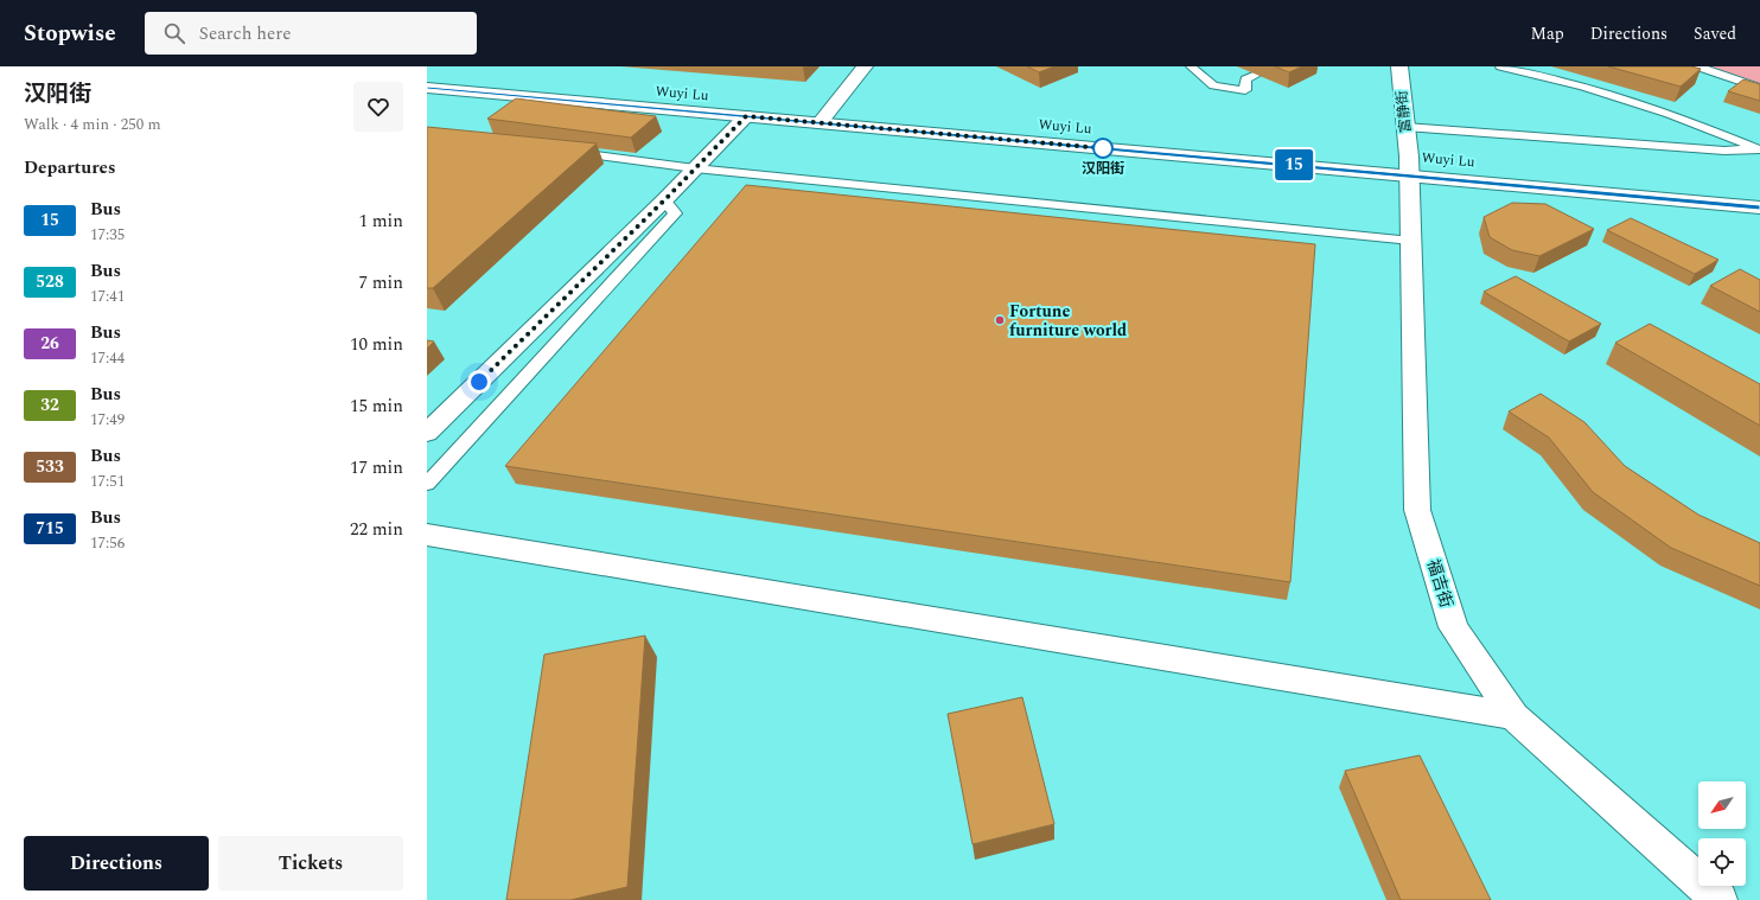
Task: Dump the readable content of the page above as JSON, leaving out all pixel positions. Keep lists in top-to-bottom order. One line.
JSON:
{"streets":{"street":["Wuyi Lu","富静街","福吉街"]},"crossings":[["Wuyi Lu","富静街"],["Wuyi Lu","福吉街"],["富静街","福吉街"]],"places":["汉阳街","Fortune furniture world"],"lines":["bus line 15"],"north":"bottom left","page":{"header":"Stopwise","search":"Search here","nav":["Map","Directions","Saved"],"heading":[["汉阳街","Walk · 4 min · 250 m"],"Departures"],"on_map":"15","list":[{"mark":"15","name":"Bus","note":"17:35","value":"1 min"},{"mark":"528","name":"Bus","note":"17:41","value":"7 min"},{"mark":"26","name":"Bus","note":"17:44","value":"10 min"},{"mark":"32","name":"Bus","note":"17:49","value":"15 min"},{"mark":"533","name":"Bus","note":"17:51","value":"17 min"},{"mark":"715","name":"Bus","note":"17:56","value":"22 min"}],"buttons":["Directions","Tickets"]}}
